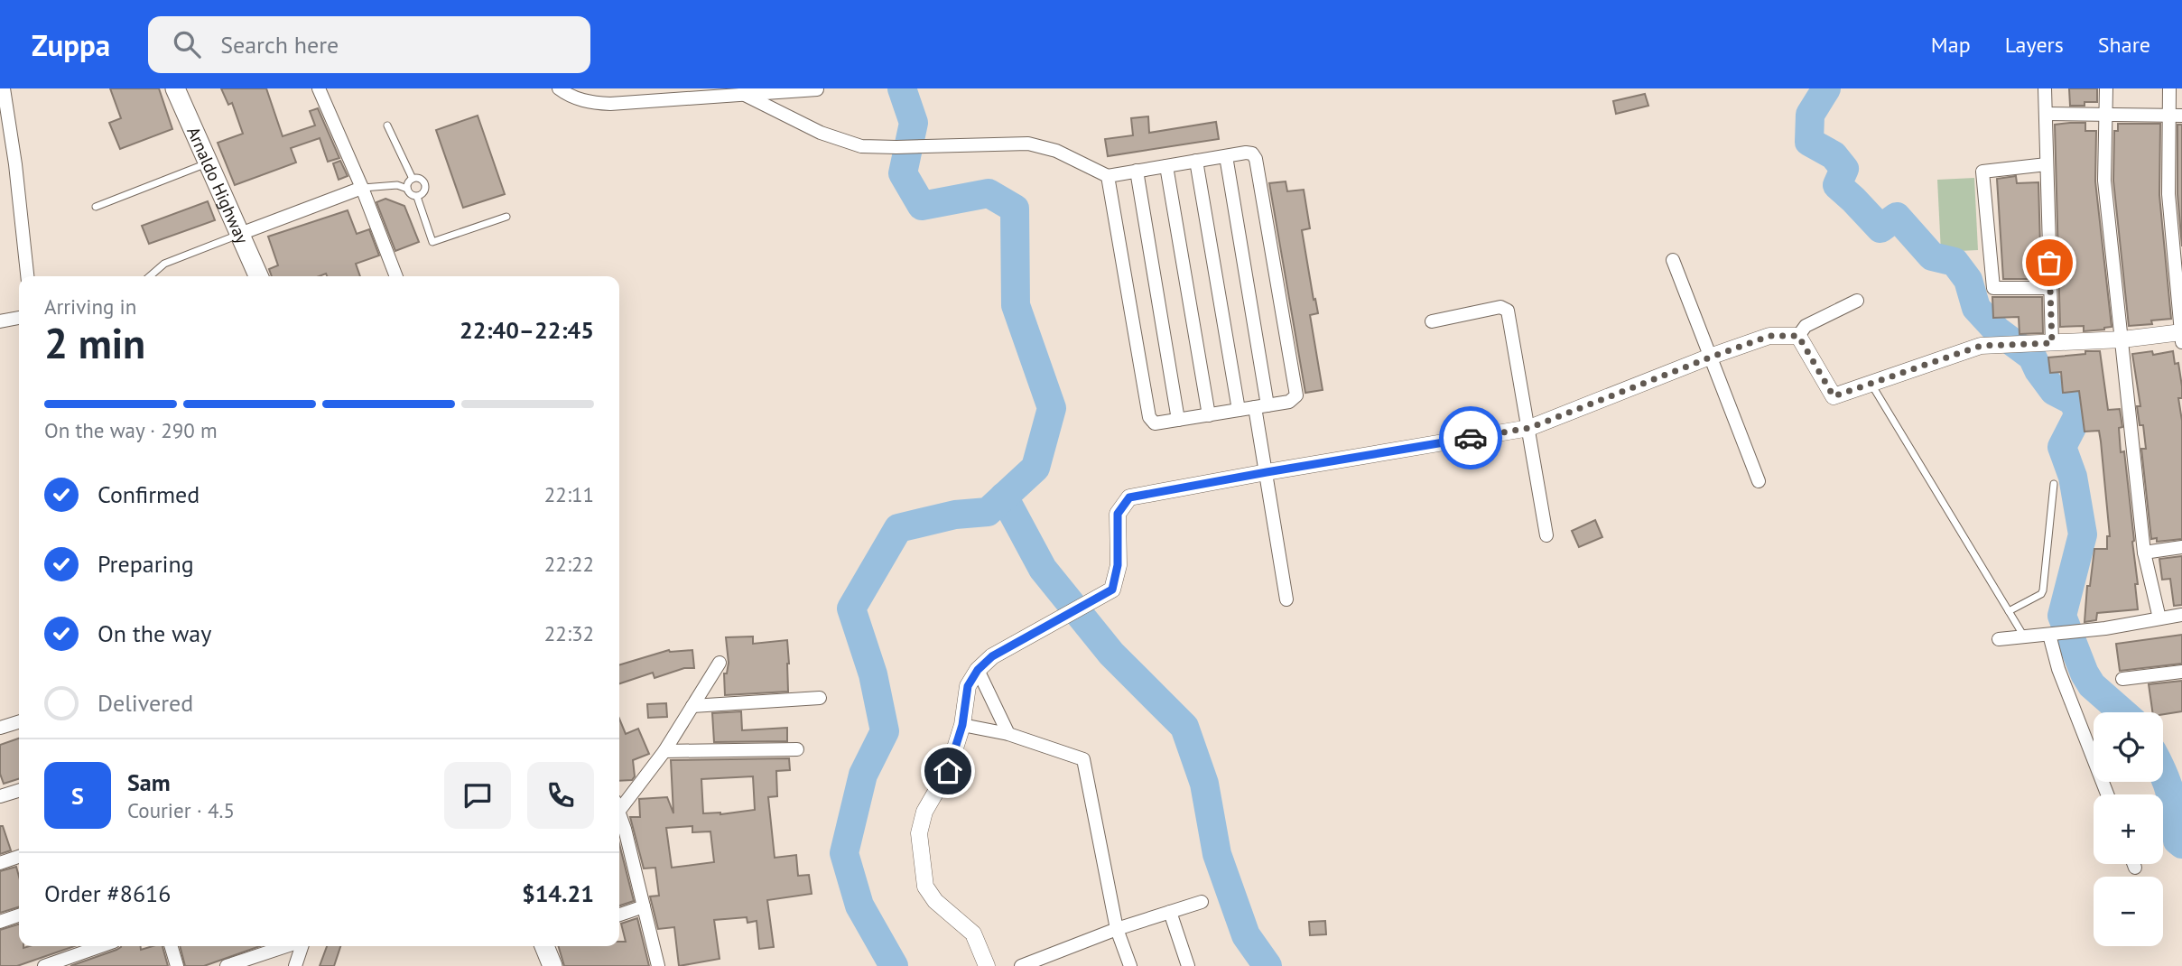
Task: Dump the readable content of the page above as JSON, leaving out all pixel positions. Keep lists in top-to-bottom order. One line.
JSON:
{"streets":{"main road":["Arnaldo Highway"]},"page":{"header":"Zuppa","search":"Search here","nav":["Map","Layers","Share"],"heading":["2 min","Arriving in","22:40–22:45"],"panel":["Sam","Courier · 4.5","Order #8616","$14.21"],"bar":"On the way · 290 m","list":[["Confirmed","22:11"],["Preparing","22:22"],["On the way","22:32"],"Delivered"],"map_buttons":["+","−"],"round":"S"}}
